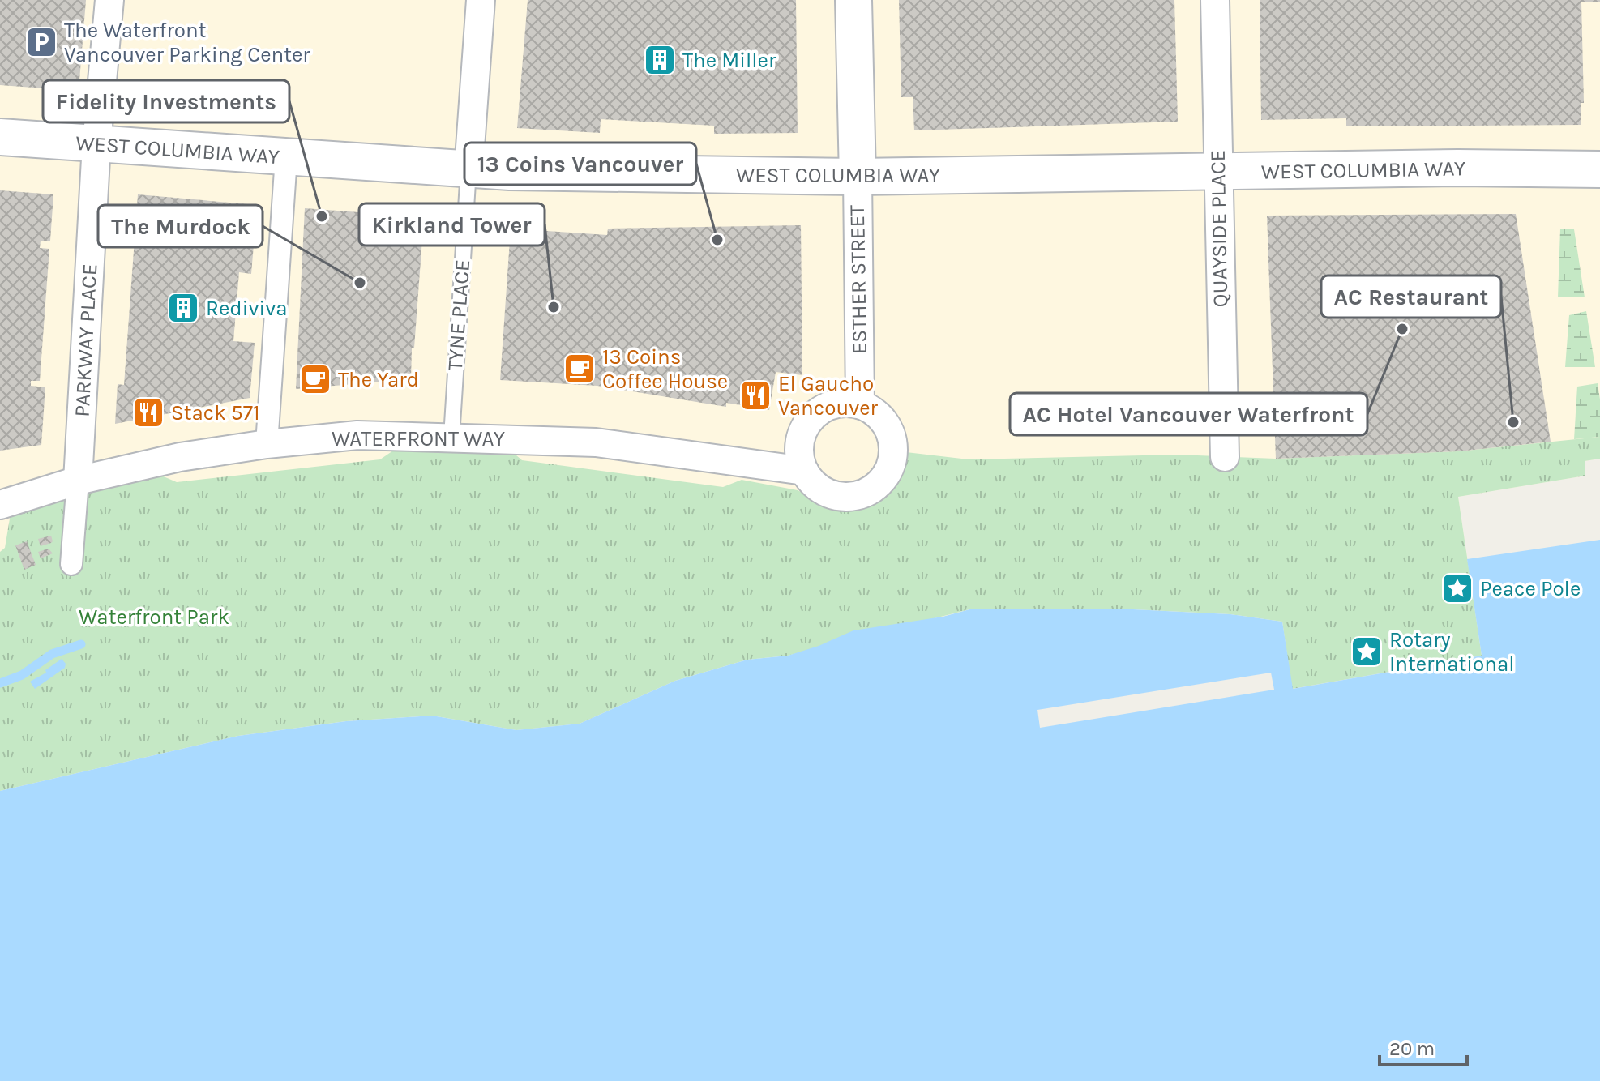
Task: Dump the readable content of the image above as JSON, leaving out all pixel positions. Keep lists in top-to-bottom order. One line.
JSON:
{"streets":{"street":["WEST COLUMBIA WAY","QUAYSIDE PLACE","ESTHER STREET","TYNE PLACE","PARKWAY PLACE","WATERFRONT WAY"]},"crossings":[["WEST COLUMBIA WAY","QUAYSIDE PLACE"],["WEST COLUMBIA WAY","ESTHER STREET"],["WEST COLUMBIA WAY","TYNE PLACE"],["WEST COLUMBIA WAY","PARKWAY PLACE"],["ESTHER STREET","WATERFRONT WAY"],["TYNE PLACE","WATERFRONT WAY"],["PARKWAY PLACE","WATERFRONT WAY"]],"parks":["Waterfront Park"],"places":{"parking":["The Waterfront Vancouver Parking Center"],"building":["The Miller","Rediviva"],"other":["Fidelity Investments","13 Coins Vancouver","The Murdock","Kirkland Tower","AC Hotel Vancouver Waterfront","AC Restaurant"],"cafe":["13 Coins Coffee House","The Yard"],"restaurant":["El Gaucho Vancouver","Stack 571"],"place":["Peace Pole","Rotary International"]},"scale_bar":"20 m"}
